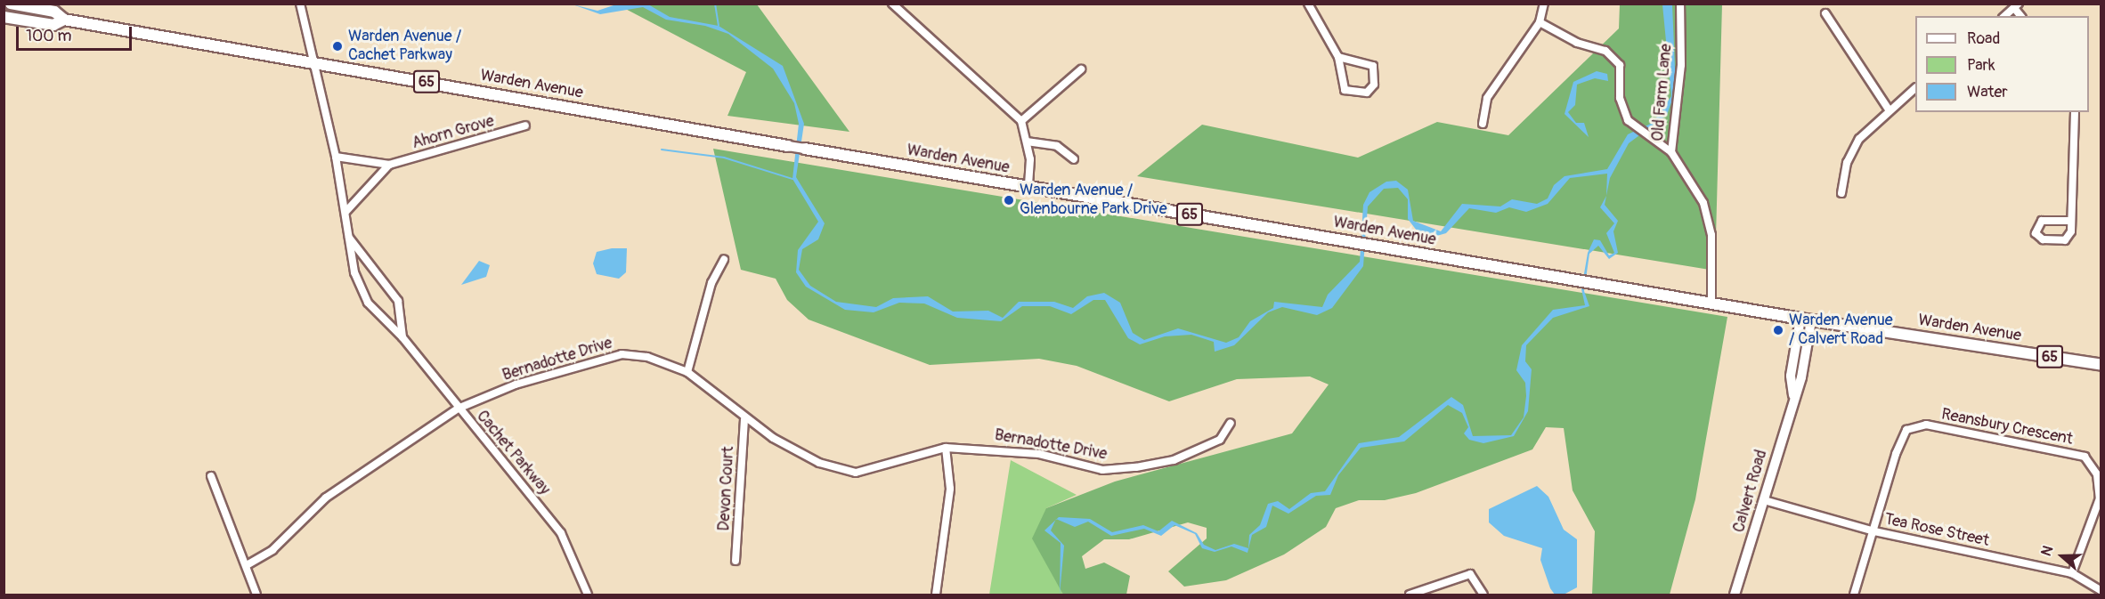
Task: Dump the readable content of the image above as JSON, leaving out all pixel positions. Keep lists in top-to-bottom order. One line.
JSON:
{"streets":{"main road":["65","Warden Avenue"],"street":["Old Farm Lane","Ahorn Grove","Bernadotte Drive","Reansbury Crescent","Cachet Parkway","Devon Court","Calvert Road","Tea Rose Street"]},"crossings":[["Warden Avenue","Cachet Parkway"],["Warden Avenue","Calvert Road"],["Ahorn Grove","Cachet Parkway"],["Bernadotte Drive","Cachet Parkway"],["Bernadotte Drive","Devon Court"],["Reansbury Crescent","Tea Rose Street"],["Calvert Road","Tea Rose Street"]],"places":["Warden Avenue / Cachet Parkway","Warden Avenue / Glenbourne Park Drive","Warden Avenue / Calvert Road"],"legend":["Road","Park","Water"],"scale_bar":"100 m","north":"left"}
